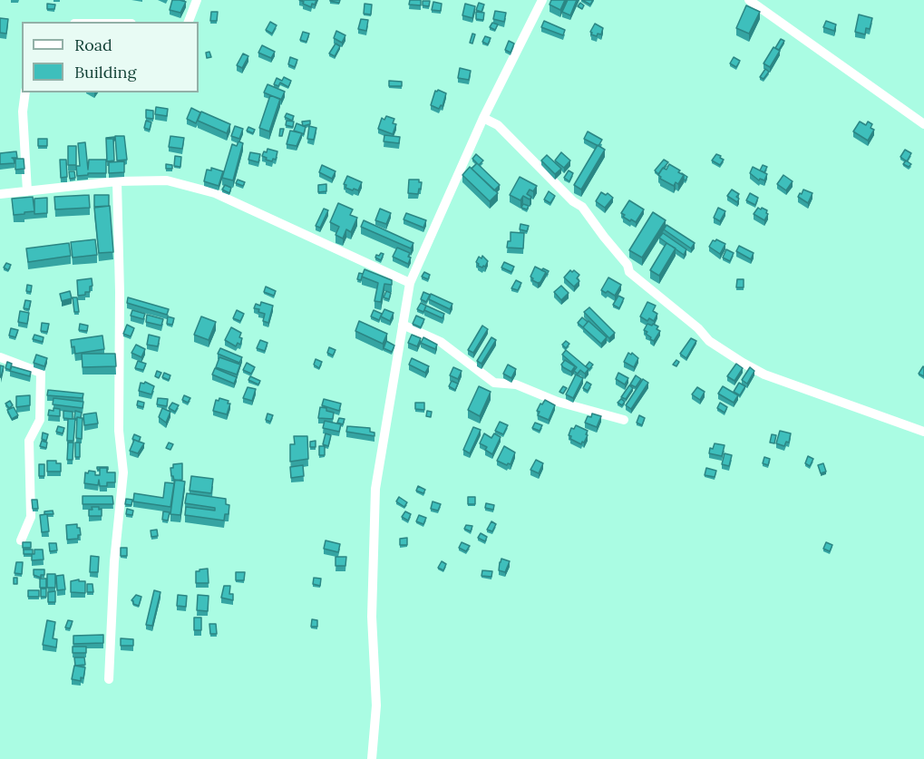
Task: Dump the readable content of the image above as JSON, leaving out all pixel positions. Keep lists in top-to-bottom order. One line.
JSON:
{"legend":["Road","Building"]}
